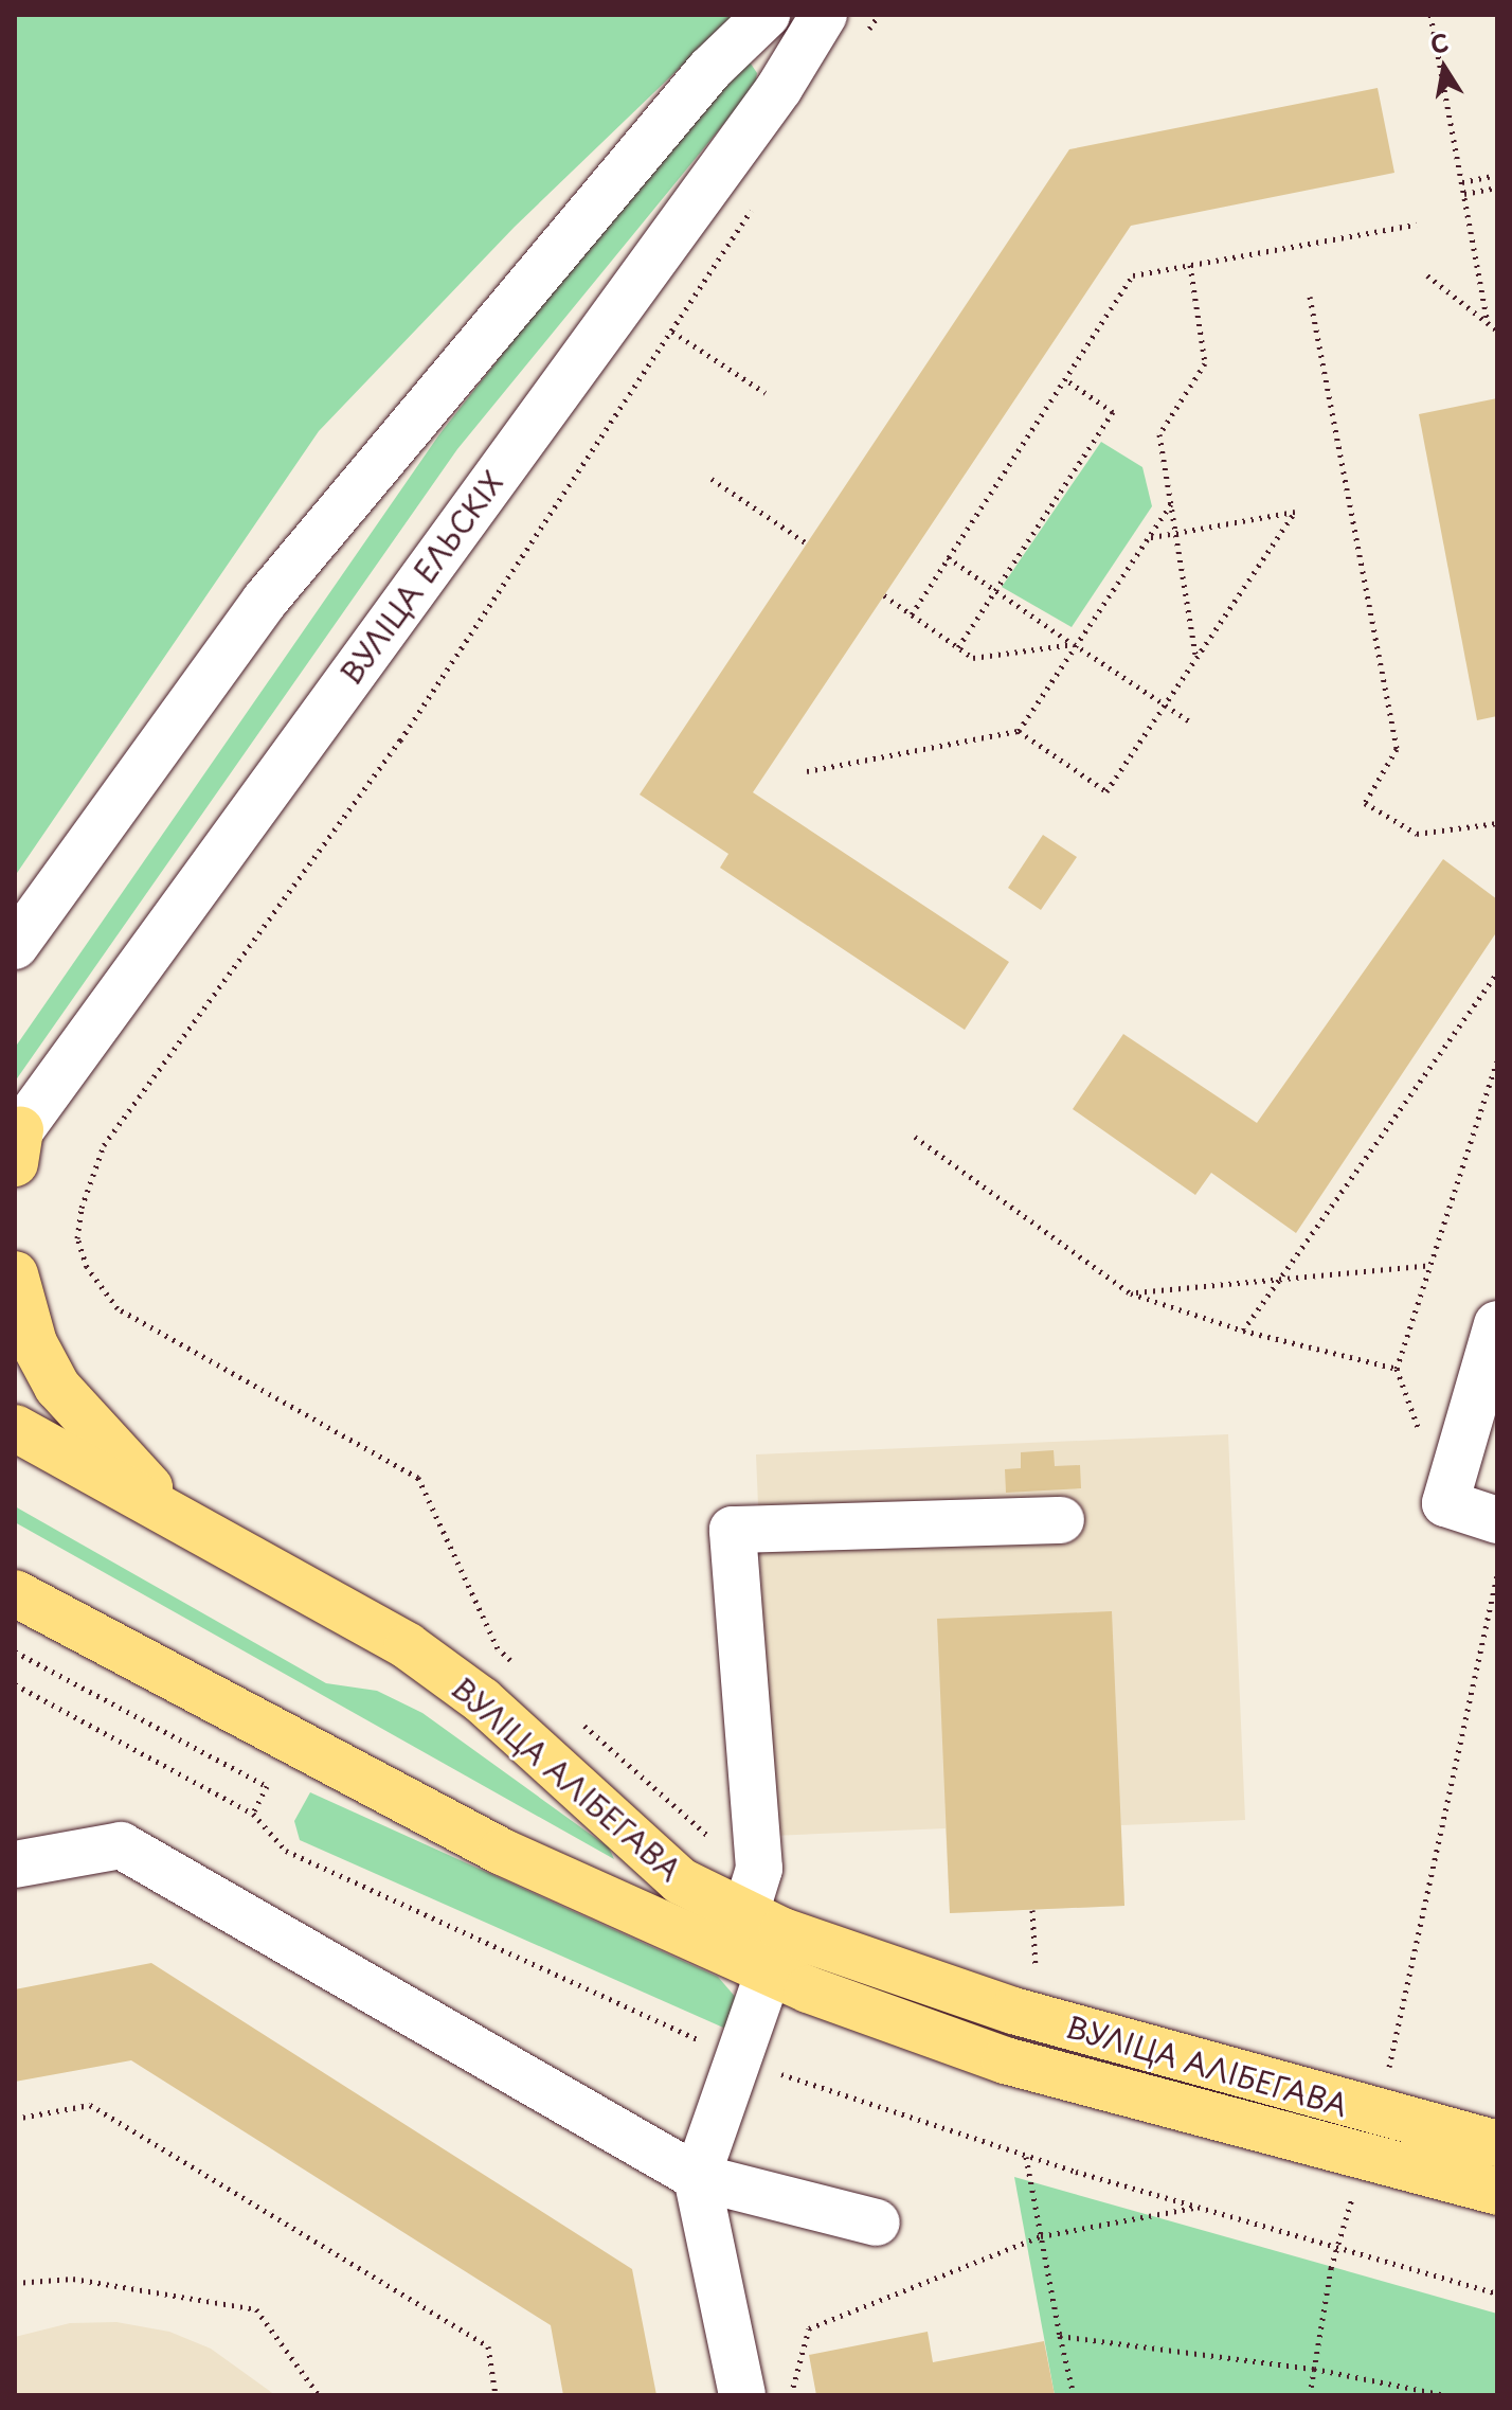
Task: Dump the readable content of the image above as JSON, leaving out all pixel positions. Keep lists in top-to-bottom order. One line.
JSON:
{"streets":{"main road":["ВУЛІЦА АЛІБЕГАВА"],"street":["ВУЛІЦА ЕЛЬСКІХ"]},"north":"top"}
